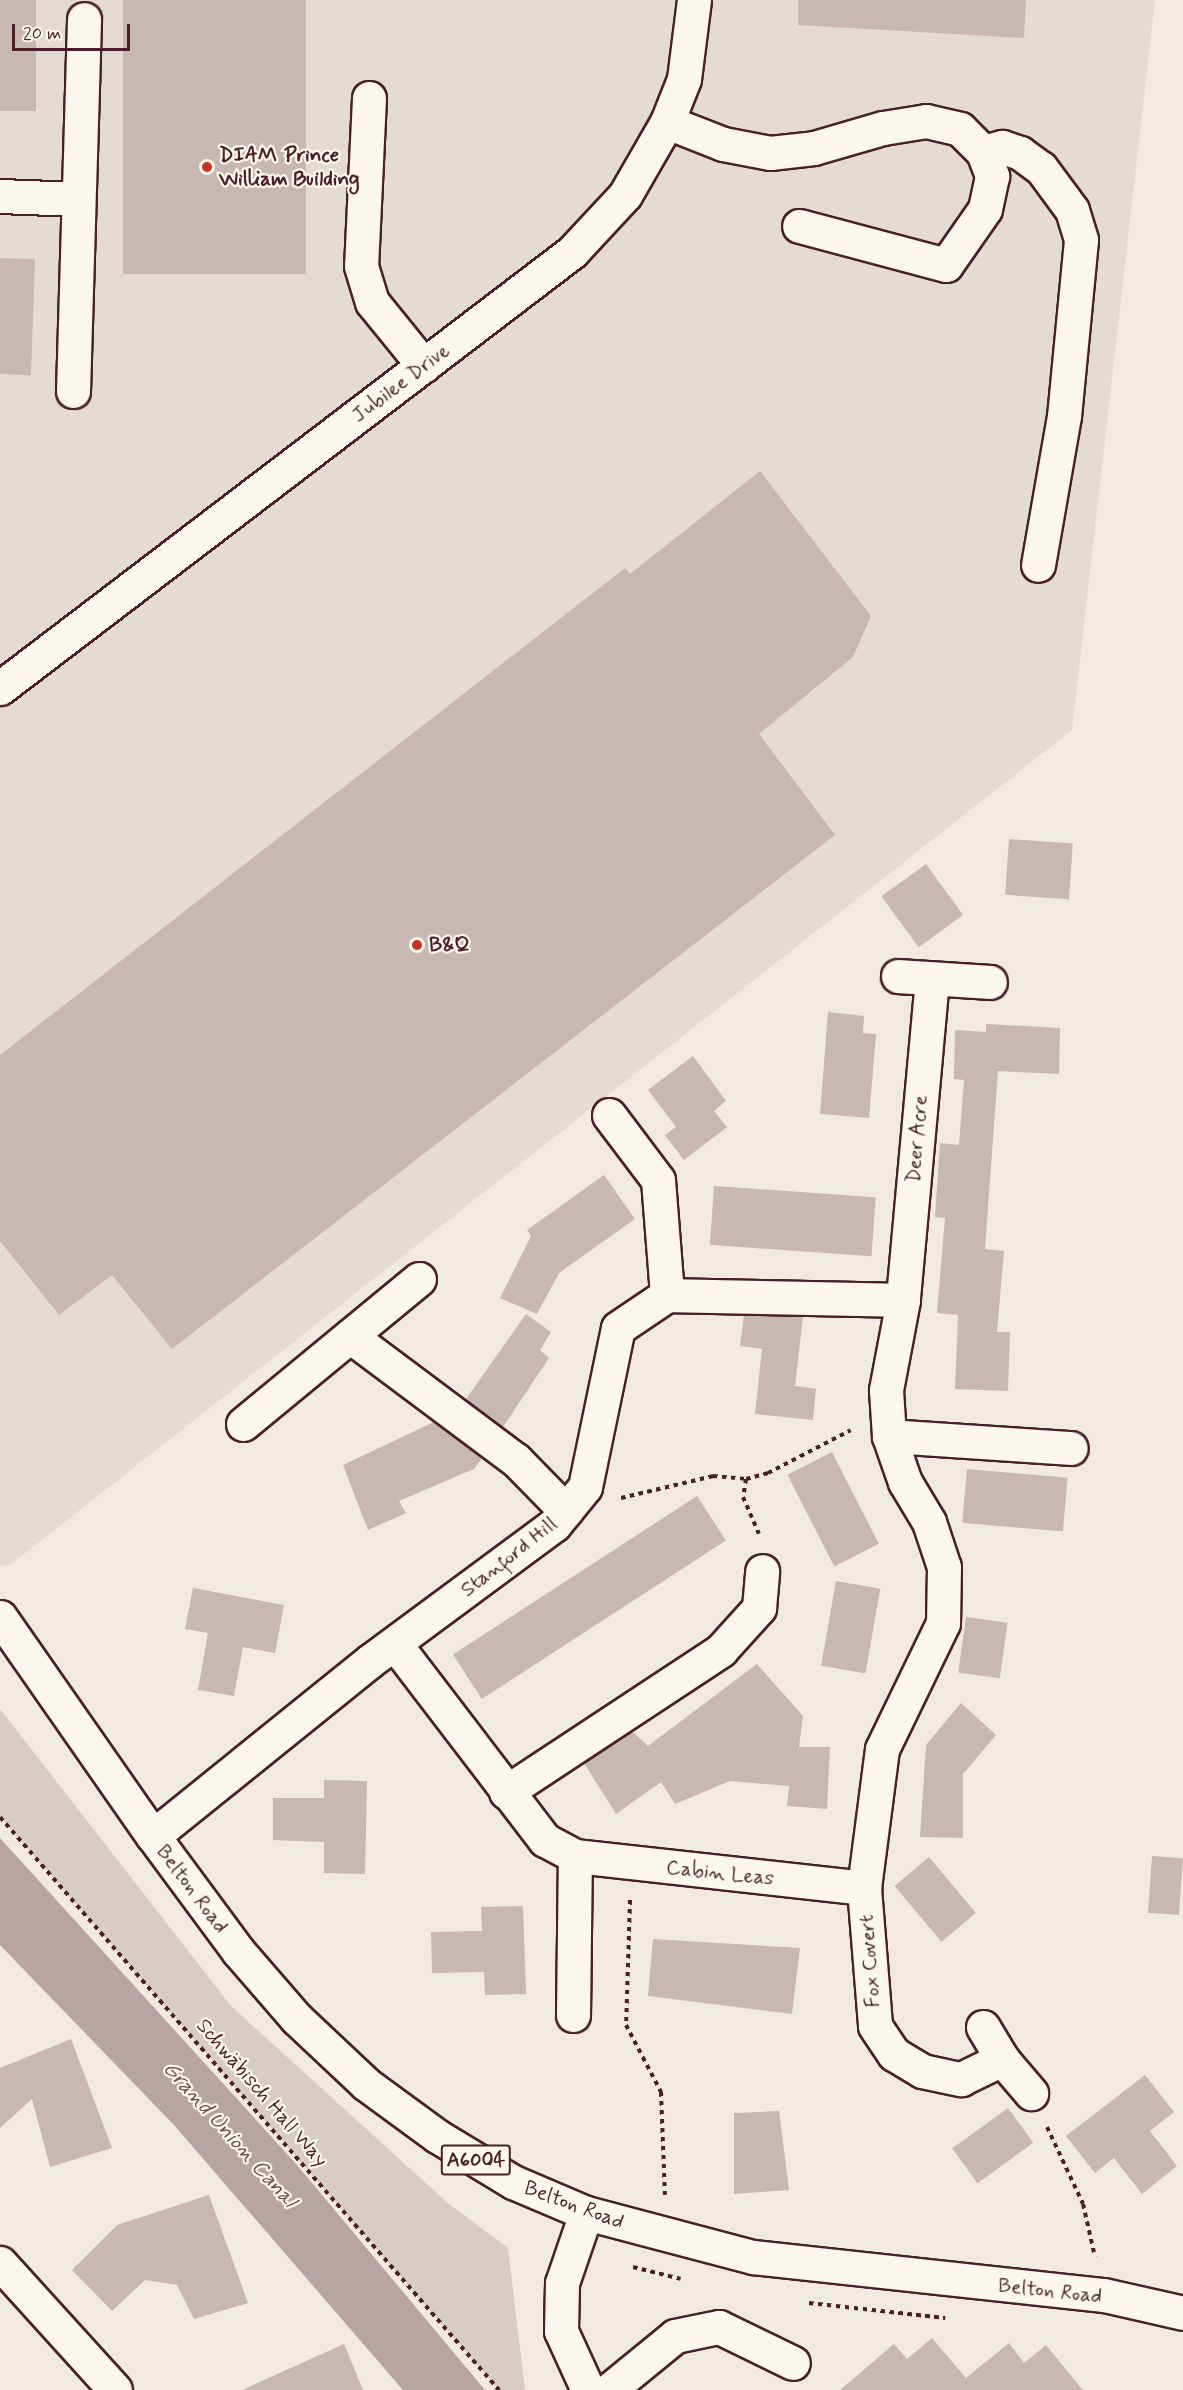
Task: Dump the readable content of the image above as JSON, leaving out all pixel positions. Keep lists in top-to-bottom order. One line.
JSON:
{"streets":{"street":["Jubilee Drive","Deer Acre","Stanford Hill","Cabin Leas","Belton Road","Fox Covert","A6004"],"path":["Schwäbisch Hall Way"]},"crossings":[["Deer Acre","Fox Covert"],["Stanford Hill","Cabin Leas"],["Stanford Hill","Belton Road"],["Cabin Leas","Fox Covert"]],"water":["Grand Union Canal"],"places":["DIAM Prince William Building","B&Q"],"scale_bar":"20 m"}
